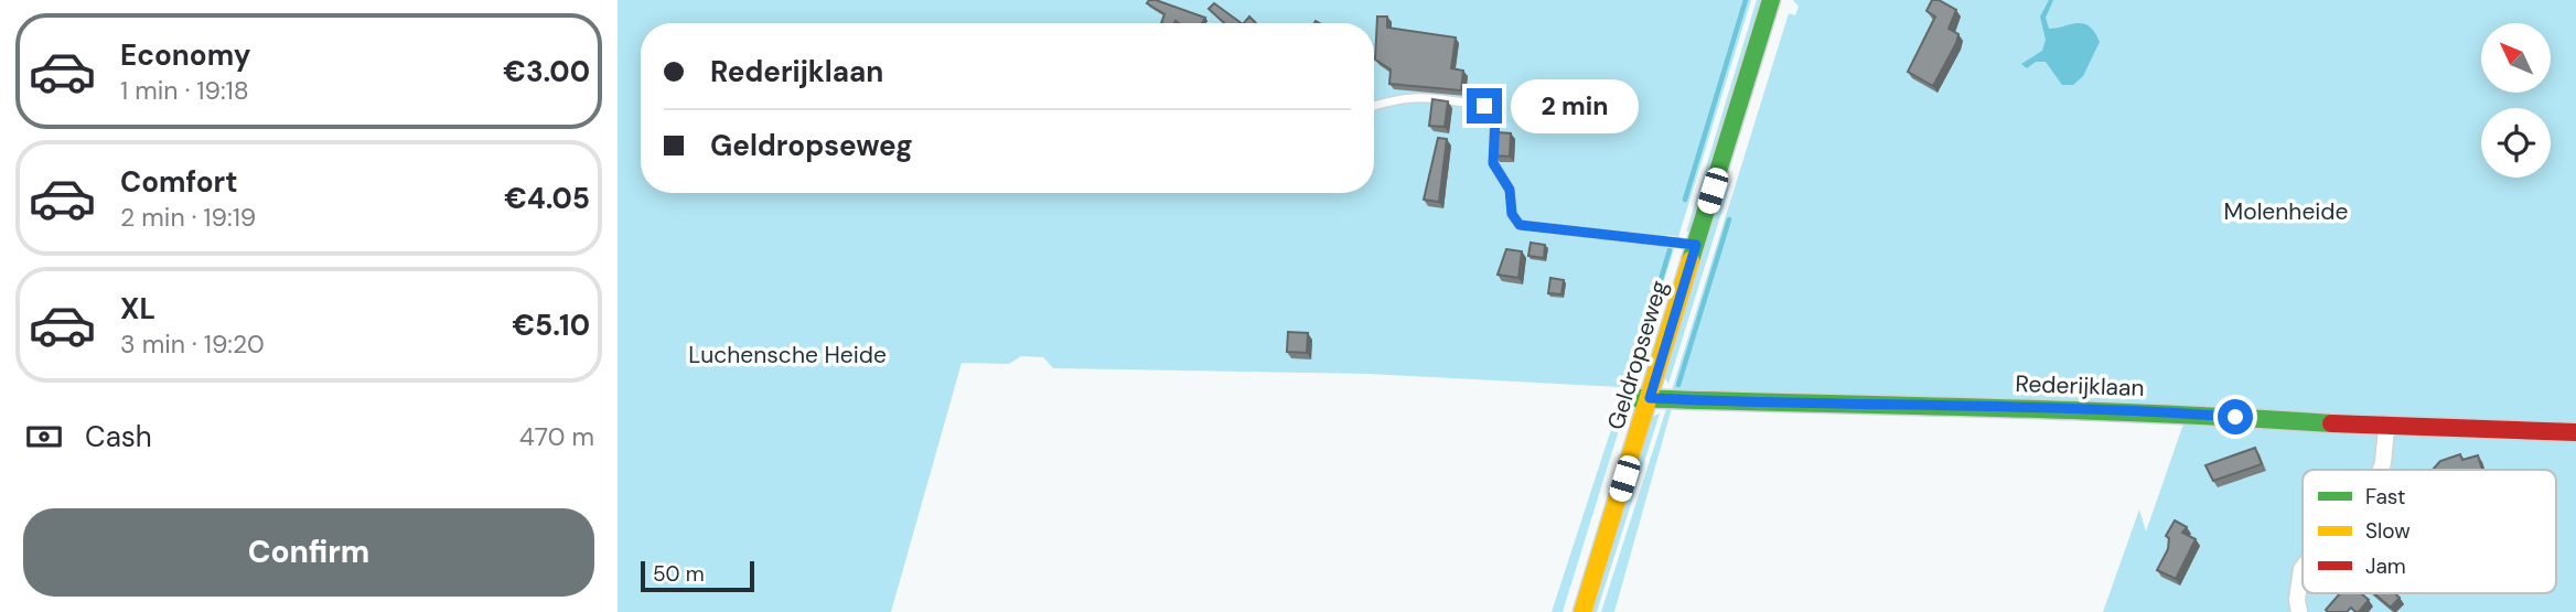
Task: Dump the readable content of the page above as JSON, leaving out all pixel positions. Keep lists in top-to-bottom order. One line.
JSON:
{"streets":{"street":["Geldropseweg","Rederijklaan"]},"crossings":[["Geldropseweg","Rederijklaan"]],"parks":["Molenheide","Luchensche Heide"],"legend":["Fast","Slow","Jam"],"scale_bar":"50 m","north":"top left","page":{"list":[{"name":"Economy","note":"1 min · 19:18","value":"€3.00"},{"name":"Comfort","note":"2 min · 19:19","value":"€4.05"},{"name":"XL","note":"3 min · 19:20","value":"€5.10"}],"banner":["Rederijklaan","Geldropseweg"],"bubble":"2 min","pay":["Cash","470 m"],"buttons":"Confirm","scale":"50 m"}}
